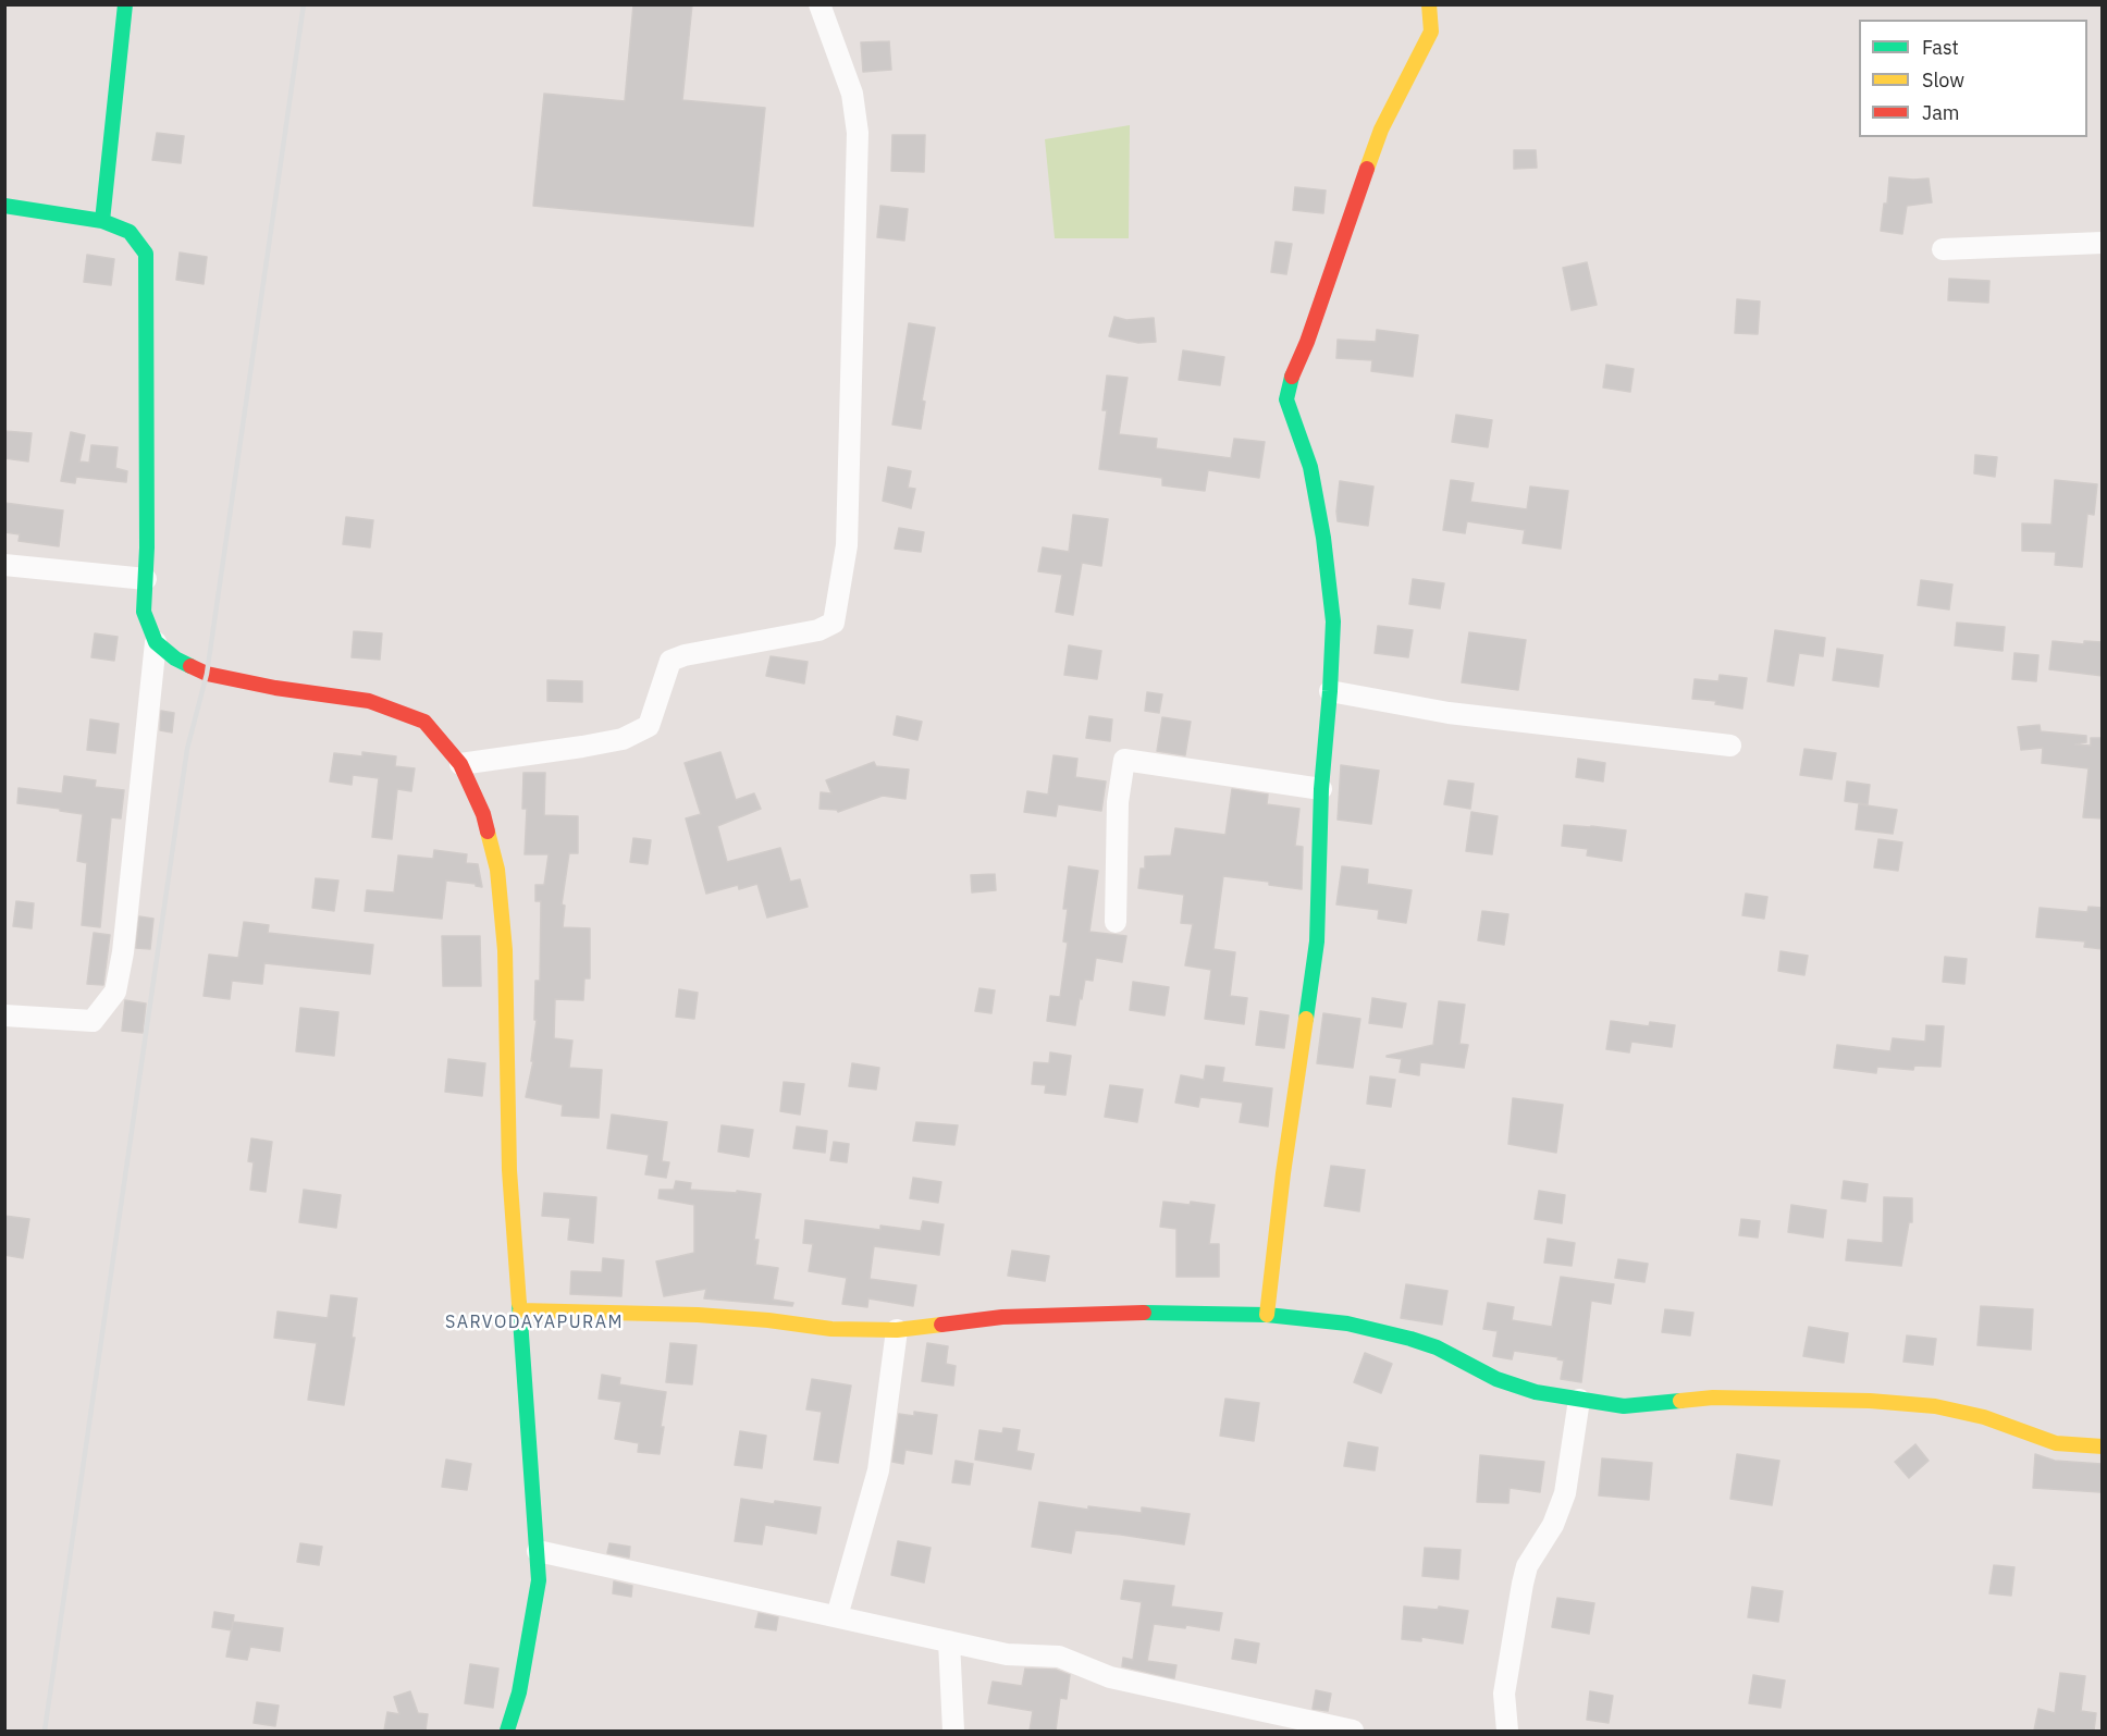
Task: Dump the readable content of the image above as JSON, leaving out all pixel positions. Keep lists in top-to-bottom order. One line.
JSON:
{"districts":["SARVODAYAPURAM"],"legend":["Fast","Slow","Jam"]}
